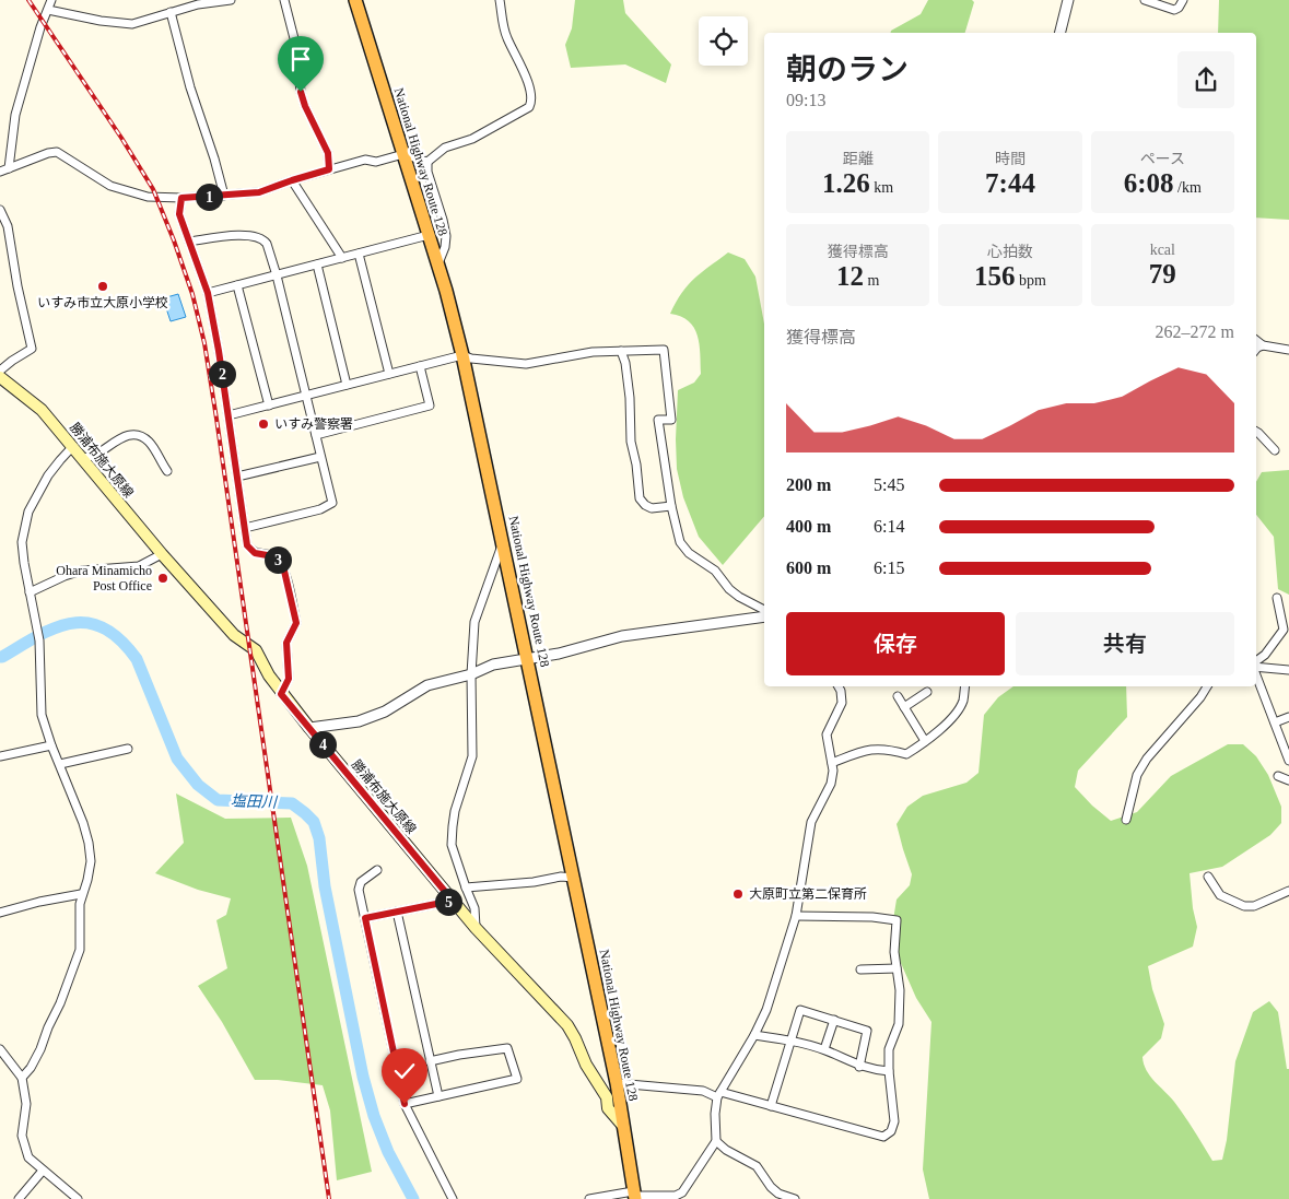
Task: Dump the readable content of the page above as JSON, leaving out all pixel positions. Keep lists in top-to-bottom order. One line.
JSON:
{"streets":{"highway":["National Highway Route 128"],"main road":["勝浦布施大原線"]},"crossings":[["National Highway Route 128","勝浦布施大原線"]],"water":["塩田川"],"places":["いすみ市立大原小学校","いすみ警察署","Ohara Minamicho Post Office","大原町立第二保育所"],"page":{"heading":["朝のラン","09:13"],"stats":[["距離","1.26 km"],["時間","7:44"],["ペース","6:08 /km"],["獲得標高","12 m"],["心拍数","156 bpm"],["kcal","79"]],"pins":["1","2","3","4","5"],"chart":["獲得標高","262–272 m"],"list":[{"name":"200 m","note":"5:45"},{"name":"400 m","note":"6:14"},{"name":"600 m","note":"6:15"}],"buttons":["保存","共有"]}}
